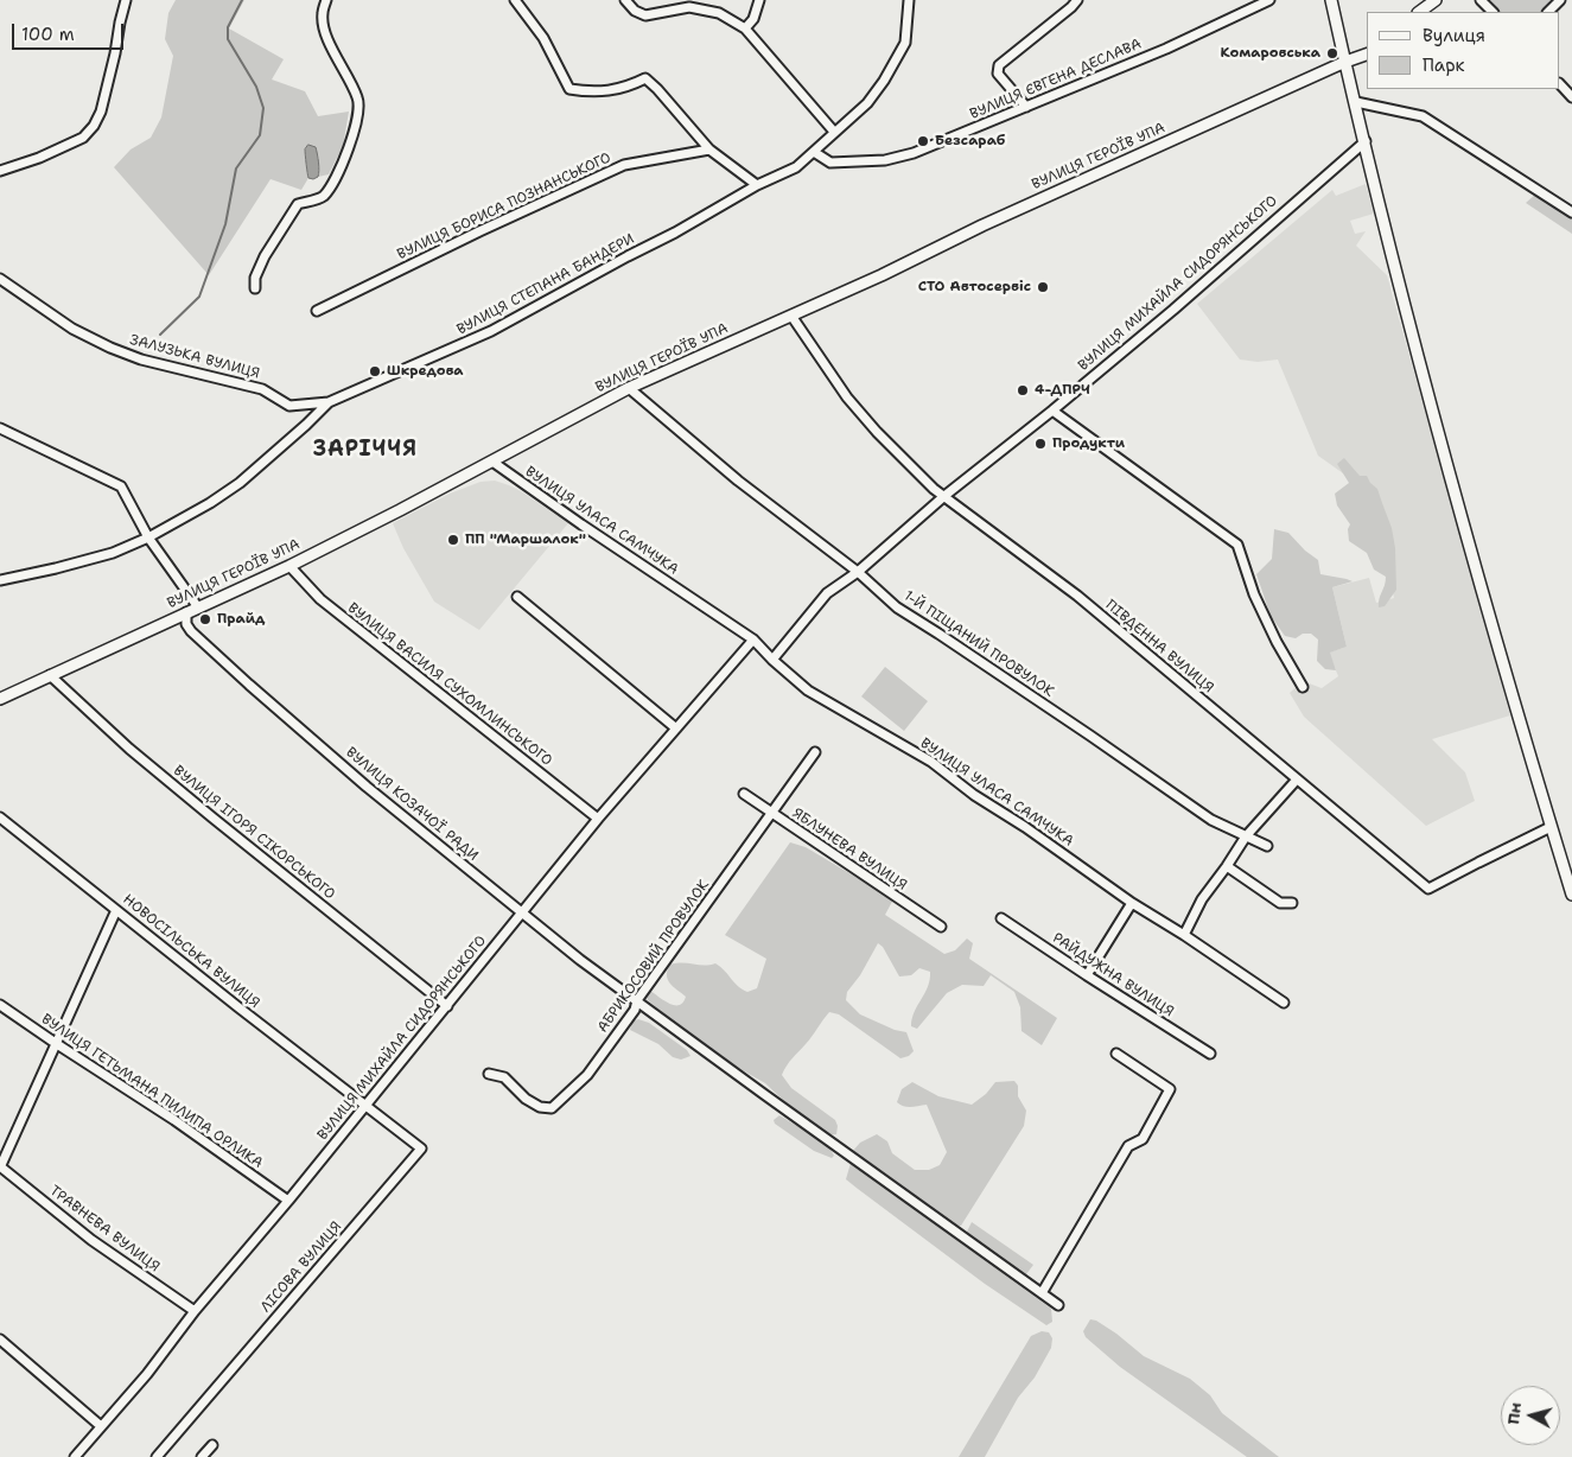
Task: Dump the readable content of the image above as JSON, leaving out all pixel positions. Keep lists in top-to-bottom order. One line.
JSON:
{"streets":{"street":["ВУЛИЦЯ ЄВГЕНА ДЕСЛАВА","ВУЛИЦЯ ГЕРОЇВ УПА","ВУЛИЦЯ БОРИСА ПОЗНАНСЬКОГО","ВУЛИЦЯ МИХАЙЛА СИДОРЯНСЬКОГО","ВУЛИЦЯ СТЕПАНА БАНДЕРИ","ЗАЛУЗЬКА ВУЛИЦЯ","ВУЛИЦЯ УЛАСА САМЧУКА","1-Й ПІЩАНИЙ ПРОВУЛОК","ПІВДЕННА ВУЛИЦЯ","ВУЛИЦЯ ВАСИЛЯ СУХОМЛИНСЬКОГО","ВУЛИЦЯ КОЗАЧОЇ РАДИ","ВУЛИЦЯ ІГОРЯ СІКОРСЬКОГО","ЯБЛУНЕВА ВУЛИЦЯ","НОВОСІЛЬСЬКА ВУЛИЦЯ","АБРИКОСОВИЙ ПРОВУЛОК","РАЙДУЖНА ВУЛИЦЯ","ВУЛИЦЯ ГЕТЬМАНА ПИЛИПА ОРЛИКА","ТРАВНЕВА ВУЛИЦЯ","ЛІСОВА ВУЛИЦЯ"]},"crossings":[["ВУЛИЦЯ ЄВГЕНА ДЕСЛАВА","ВУЛИЦЯ СТЕПАНА БАНДЕРИ"],["ВУЛИЦЯ ГЕРОЇВ УПА","ВУЛИЦЯ УЛАСА САМЧУКА"],["ВУЛИЦЯ ГЕРОЇВ УПА","1-Й ПІЩАНИЙ ПРОВУЛОК"],["ВУЛИЦЯ ГЕРОЇВ УПА","ПІВДЕННА ВУЛИЦЯ"],["ВУЛИЦЯ ГЕРОЇВ УПА","ВУЛИЦЯ ВАСИЛЯ СУХОМЛИНСЬКОГО"],["ВУЛИЦЯ ГЕРОЇВ УПА","ВУЛИЦЯ КОЗАЧОЇ РАДИ"],["ВУЛИЦЯ ГЕРОЇВ УПА","ВУЛИЦЯ ІГОРЯ СІКОРСЬКОГО"],["ВУЛИЦЯ МИХАЙЛА СИДОРЯНСЬКОГО","ВУЛИЦЯ УЛАСА САМЧУКА"],["ВУЛИЦЯ МИХАЙЛА СИДОРЯНСЬКОГО","1-Й ПІЩАНИЙ ПРОВУЛОК"],["ВУЛИЦЯ МИХАЙЛА СИДОРЯНСЬКОГО","ПІВДЕННА ВУЛИЦЯ"],["ВУЛИЦЯ МИХАЙЛА СИДОРЯНСЬКОГО","ВУЛИЦЯ ВАСИЛЯ СУХОМЛИНСЬКОГО"],["ВУЛИЦЯ МИХАЙЛА СИДОРЯНСЬКОГО","ВУЛИЦЯ КОЗАЧОЇ РАДИ"],["ВУЛИЦЯ МИХАЙЛА СИДОРЯНСЬКОГО","ВУЛИЦЯ ІГОРЯ СІКОРСЬКОГО"],["ВУЛИЦЯ МИХАЙЛА СИДОРЯНСЬКОГО","НОВОСІЛЬСЬКА ВУЛИЦЯ"],["ВУЛИЦЯ МИХАЙЛА СИДОРЯНСЬКОГО","ВУЛИЦЯ ГЕТЬМАНА ПИЛИПА ОРЛИКА"],["ВУЛИЦЯ МИХАЙЛА СИДОРЯНСЬКОГО","ТРАВНЕВА ВУЛИЦЯ"],["ВУЛИЦЯ МИХАЙЛА СИДОРЯНСЬКОГО","ЛІСОВА ВУЛИЦЯ"],["ВУЛИЦЯ СТЕПАНА БАНДЕРИ","ЗАЛУЗЬКА ВУЛИЦЯ"],["ВУЛИЦЯ КОЗАЧОЇ РАДИ","АБРИКОСОВИЙ ПРОВУЛОК"],["ЯБЛУНЕВА ВУЛИЦЯ","АБРИКОСОВИЙ ПРОВУЛОК"],["НОВОСІЛЬСЬКА ВУЛИЦЯ","ЛІСОВА ВУЛИЦЯ"]],"districts":["ЗАРІЧЧЯ"],"places":["Комаровська","Безсараб","СТО Автосервіс","Шкредова","4-ДПРЧ","Продукти","ПП \"Маршалок\"","Прайд"],"legend":["Вулиця","Парк"],"scale_bar":"100 m","north":"left"}
